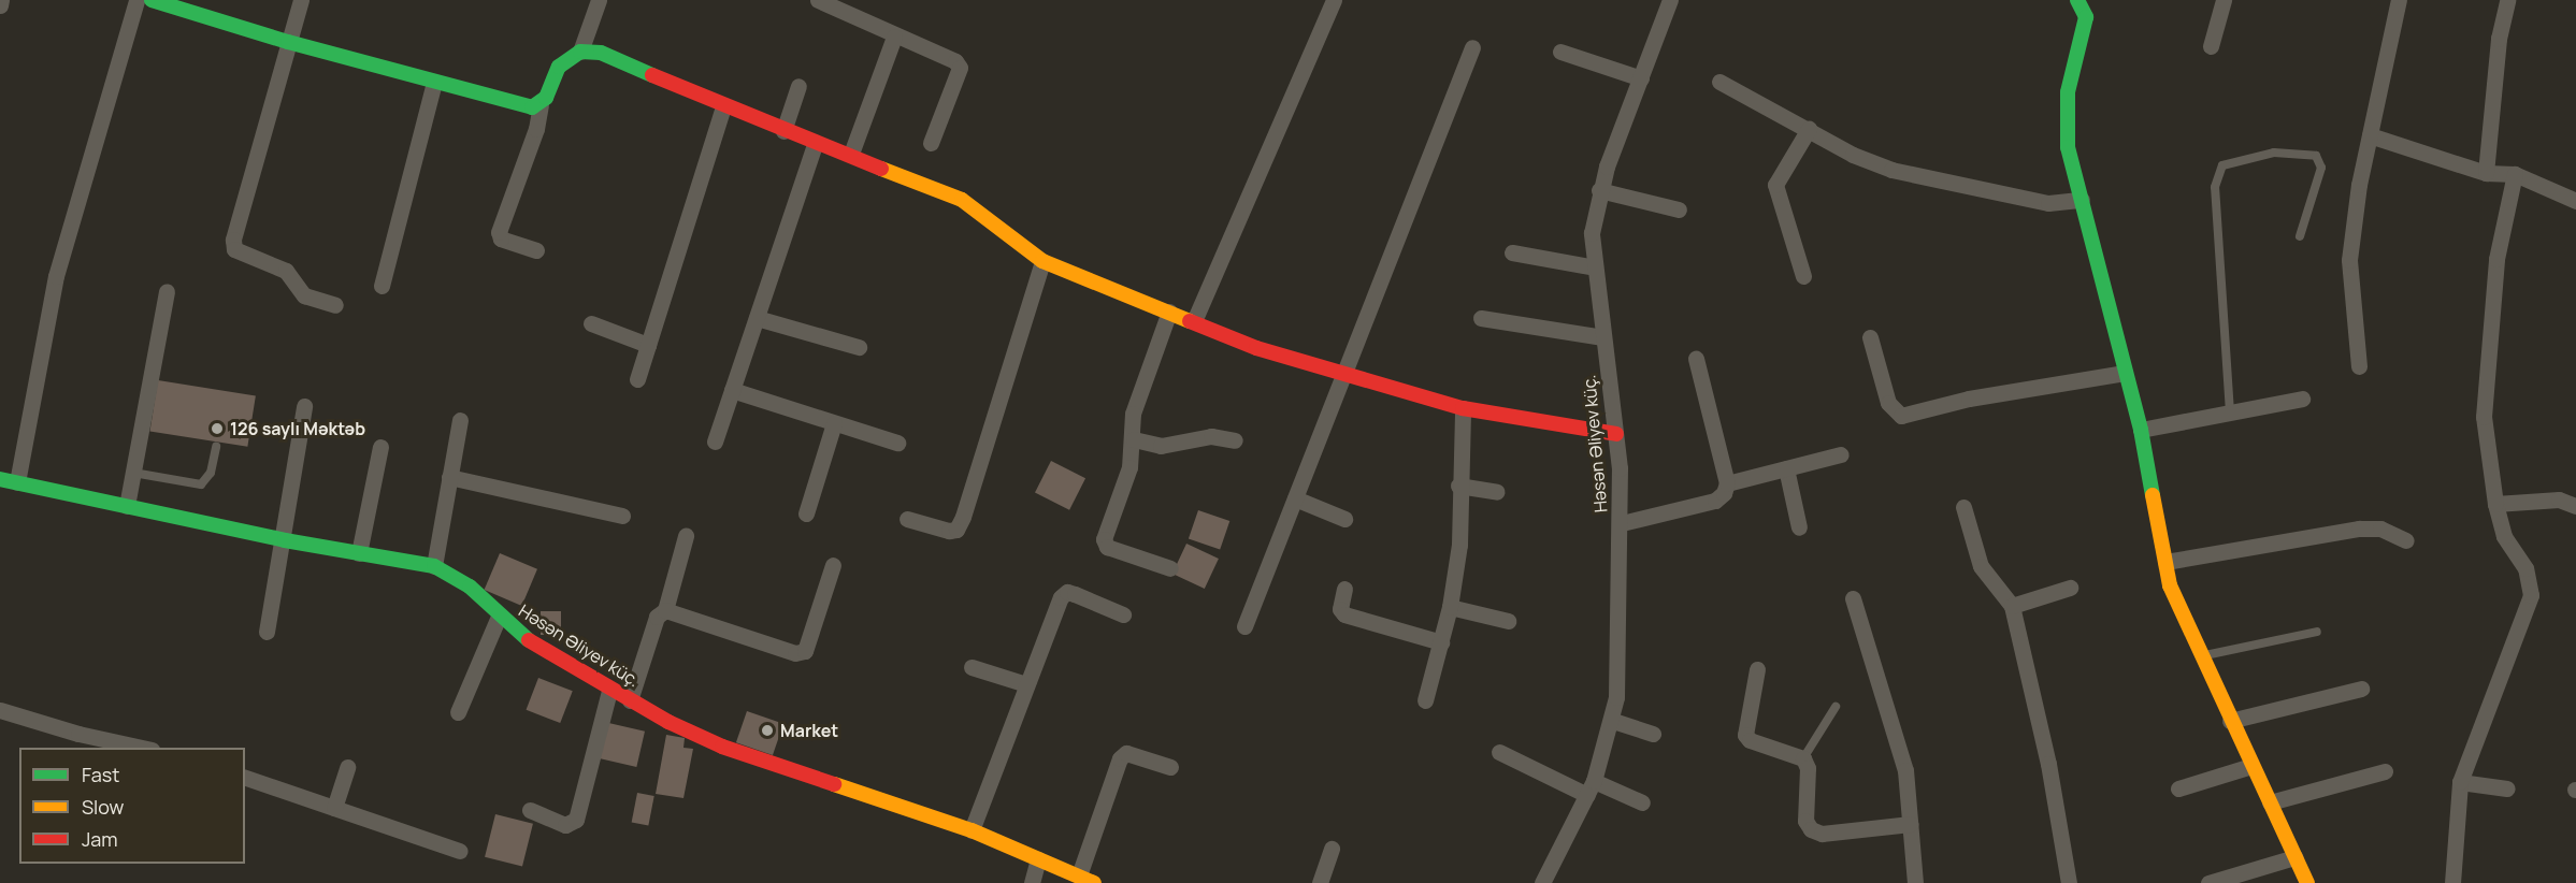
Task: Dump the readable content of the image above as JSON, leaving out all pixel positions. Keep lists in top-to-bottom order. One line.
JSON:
{"streets":{"street":["Həsən Əliyev küç."]},"places":["126 saylı Məktəb","Market"],"legend":["Fast","Slow","Jam"]}
